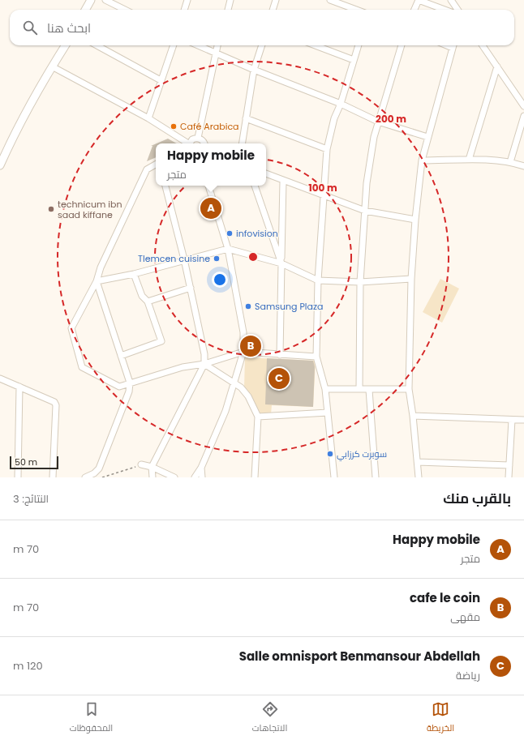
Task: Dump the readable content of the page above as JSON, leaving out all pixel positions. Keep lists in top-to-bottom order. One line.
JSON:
{"places":["Café Arabica","technicum ibn saad kiffane","infovision","Tlemcen cuisine","Samsung Plaza","سوبرت كرزابي"],"scale_bar":"50 m","page":{"search":"ابحث هنا","popup":["Happy mobile","متجر"],"pins":["A","B","C"],"scale":"50 m","heading":["بالقرب منك","النتائج: 3"],"list":[{"mark":"A","name":"Happy mobile","note":"متجر","value":"70 m"},{"mark":"B","name":"cafe le coin","note":"مقهى","value":"70 m"},{"mark":"C","name":"Salle omnisport Benmansour Abdellah","note":"رياضة","value":"120 m"}],"nav":["الخريطة","الاتجاهات","المحفوظات"]},"rings":["200 m","100 m"]}
